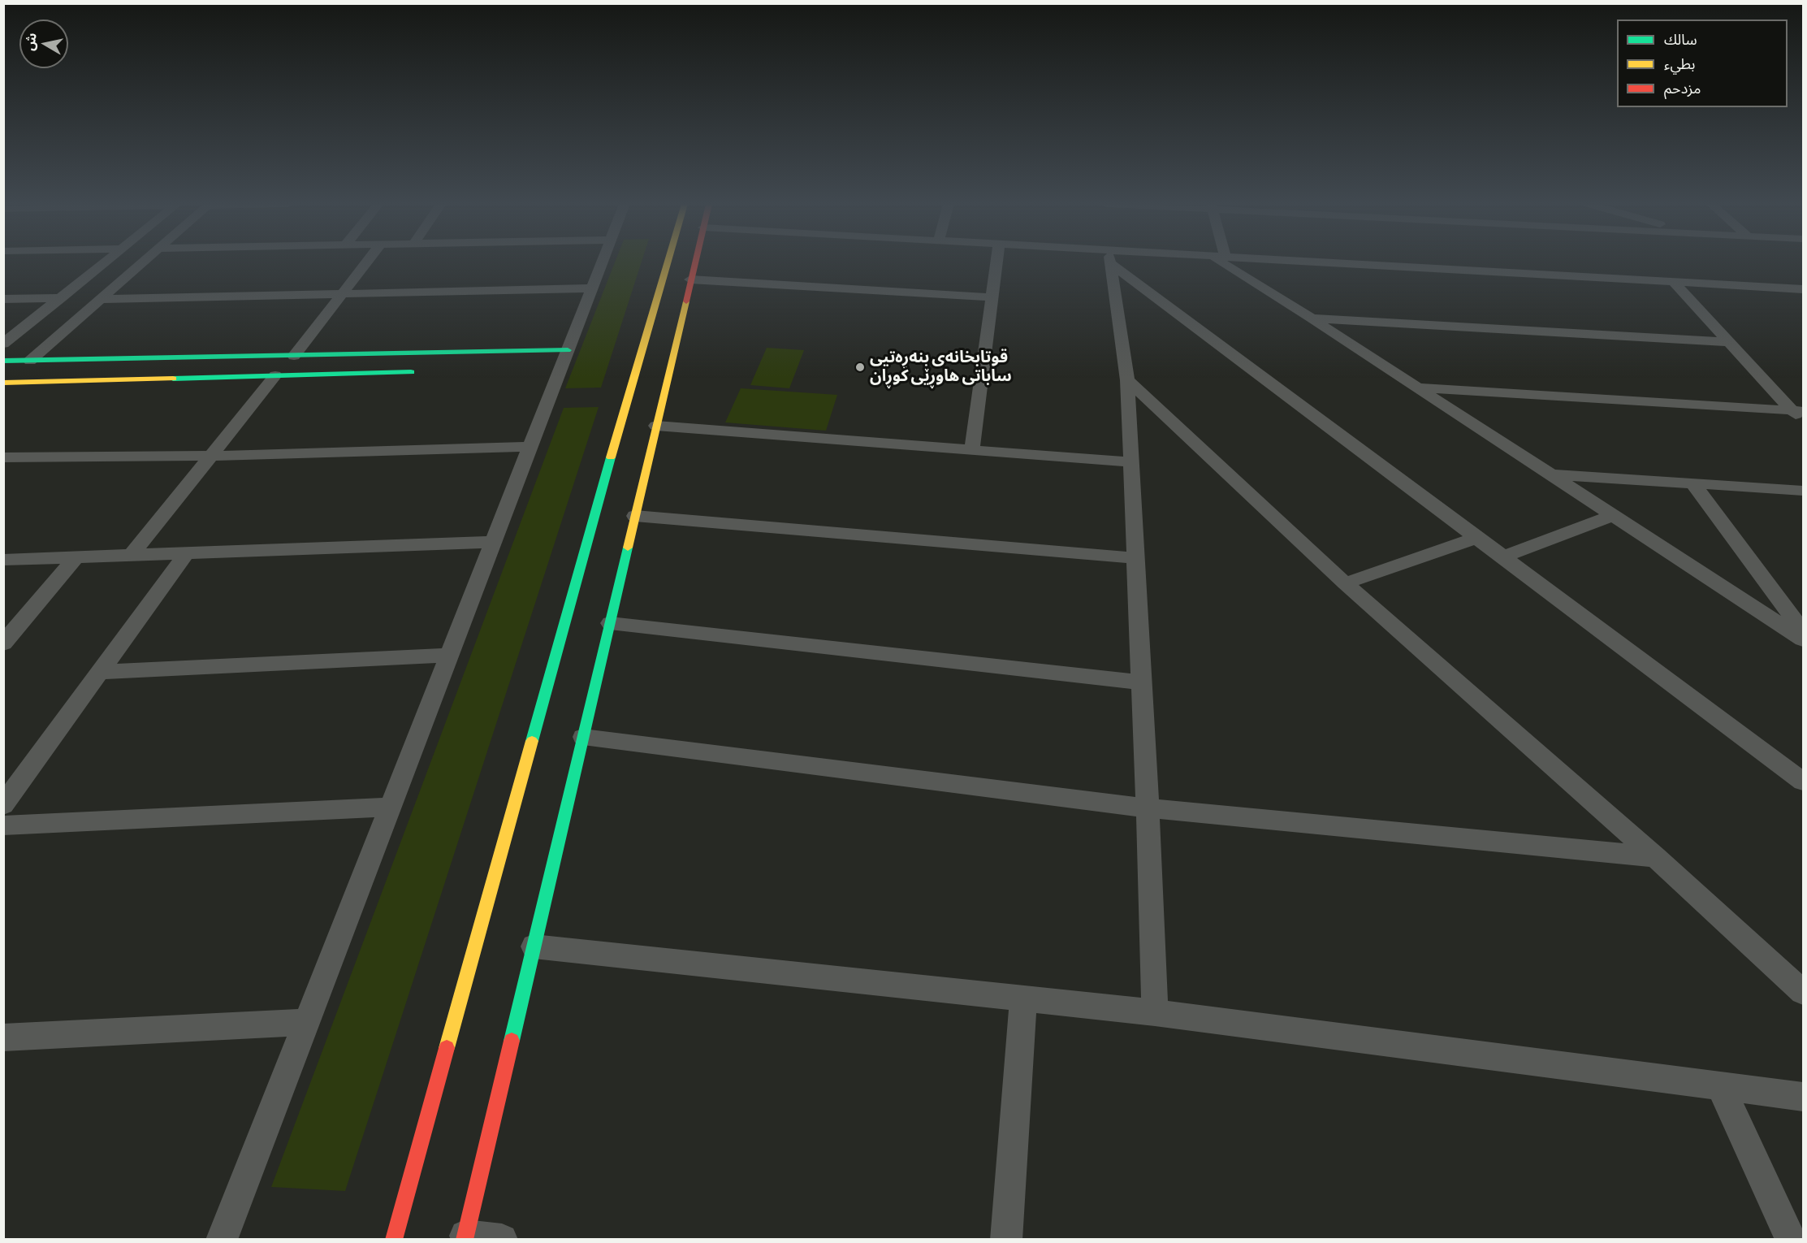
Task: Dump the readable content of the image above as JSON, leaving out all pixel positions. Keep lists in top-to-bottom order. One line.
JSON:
{"places":["قوتابخانەی بنەڕەتیی ساباتی هاوڕێی کوڕان"],"legend":["سالك","بطيء","مزدحم"],"north":"left"}
